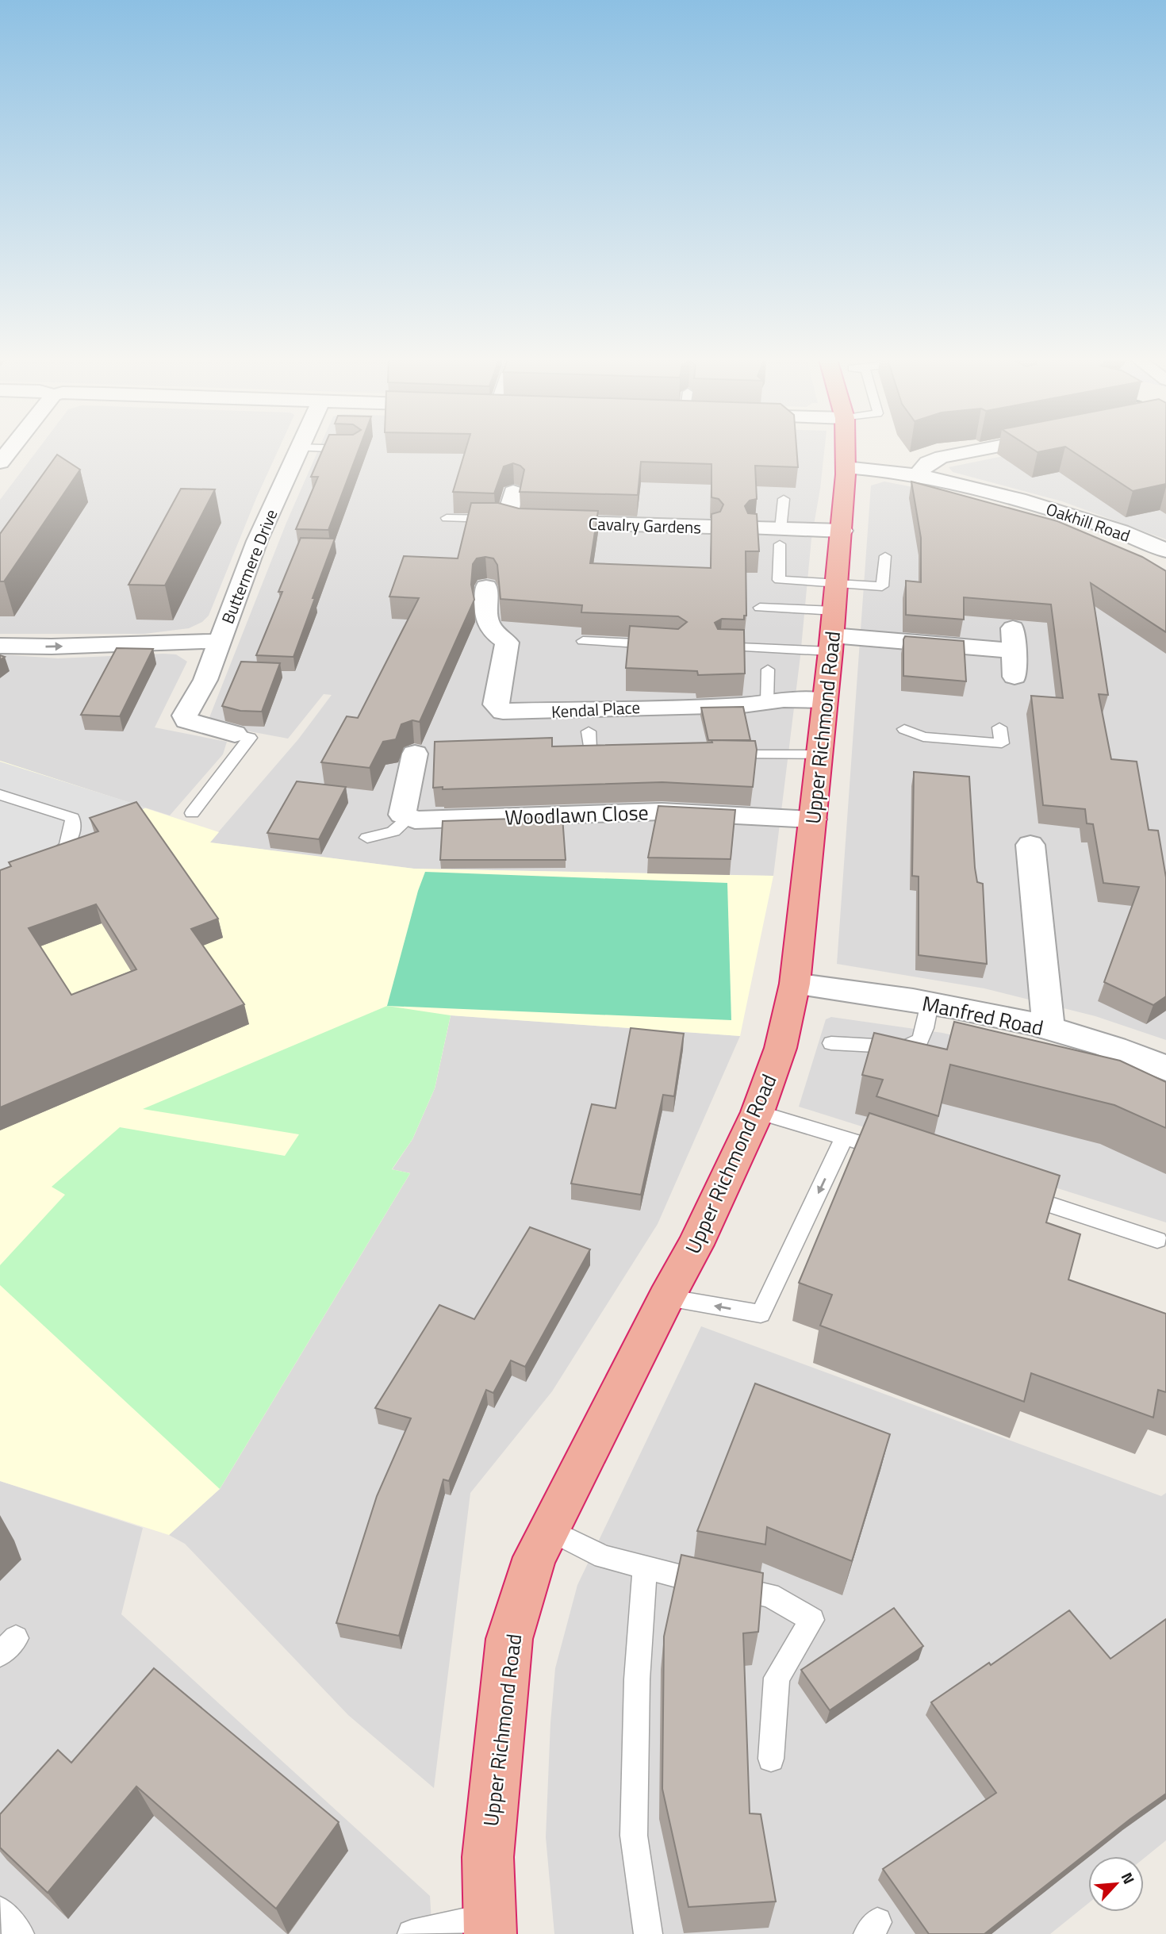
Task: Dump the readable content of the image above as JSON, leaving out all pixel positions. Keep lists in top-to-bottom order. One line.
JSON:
{"streets":{"highway":["Upper Richmond Road"],"street":["Oakhill Road","Cavalry Gardens","Buttermere Drive","Kendal Place","Woodlawn Close","Manfred Road"]},"crossings":[["Oakhill Road","Upper Richmond Road"],["Kendal Place","Upper Richmond Road"],["Upper Richmond Road","Woodlawn Close"],["Upper Richmond Road","Manfred Road"]],"one_way":["Buttermere Drive"],"north":"top right"}
